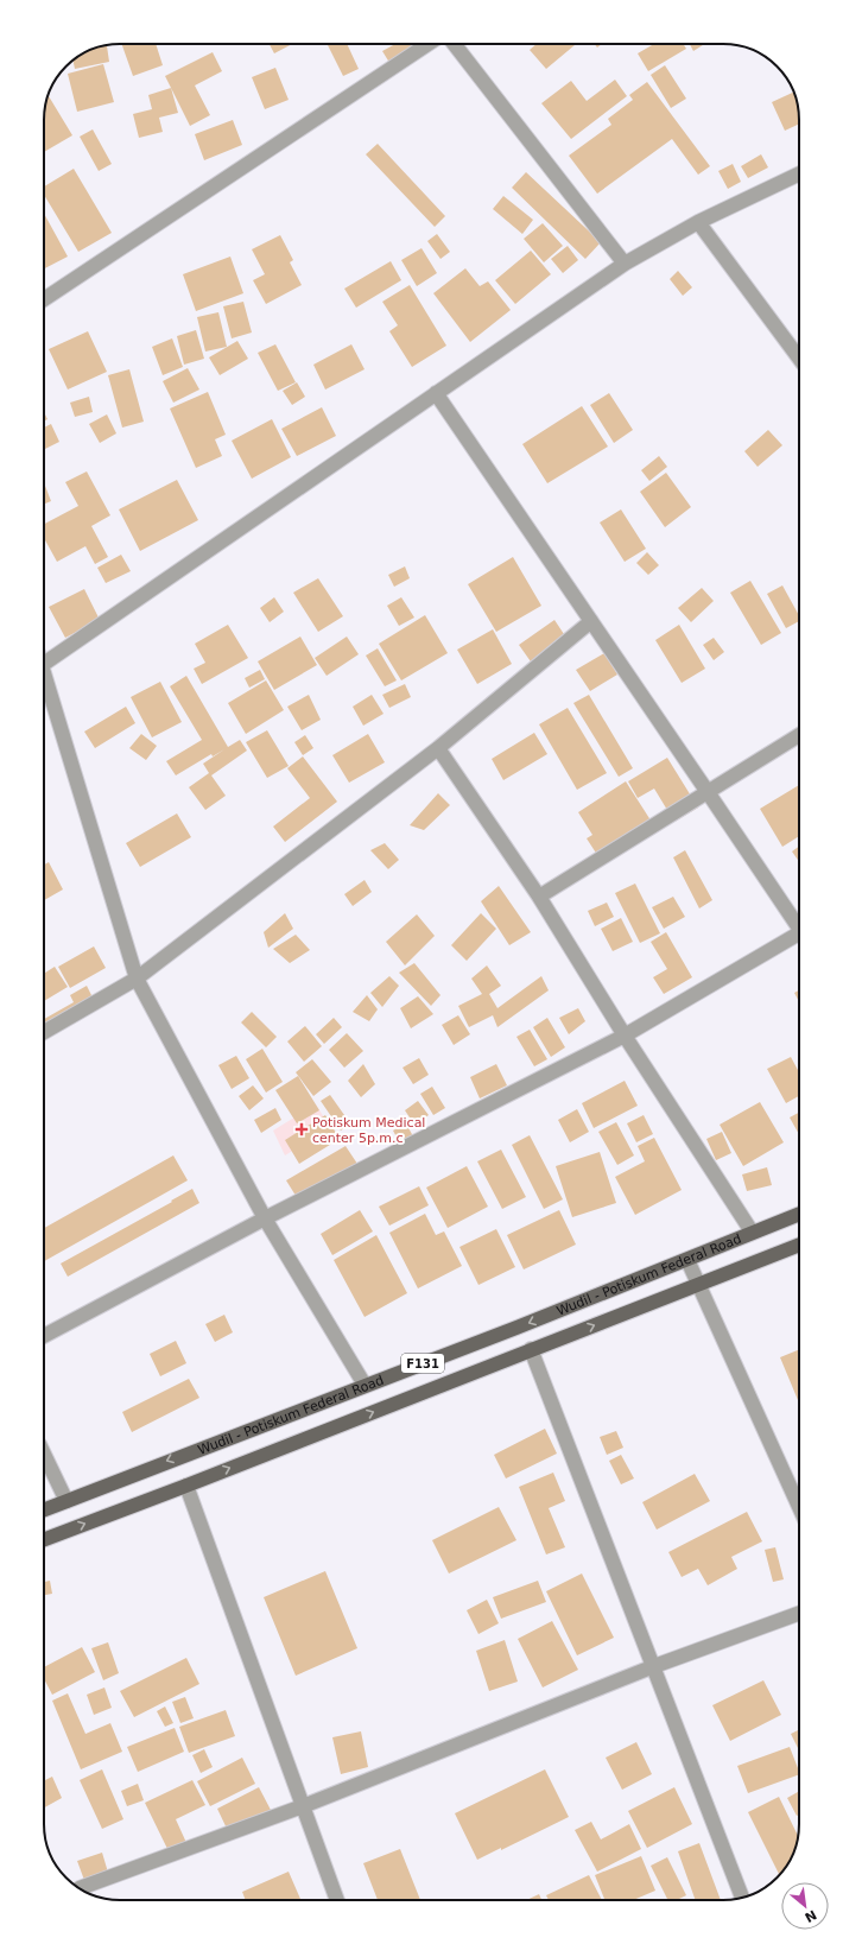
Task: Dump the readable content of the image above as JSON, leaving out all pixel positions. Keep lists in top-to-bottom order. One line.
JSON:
{"streets":{"main road":["Wudil - Potiskum Federal Road","F131"]},"places":{"health":["Potiskum Medical center 5p.m.c"]},"north":"bottom right"}
